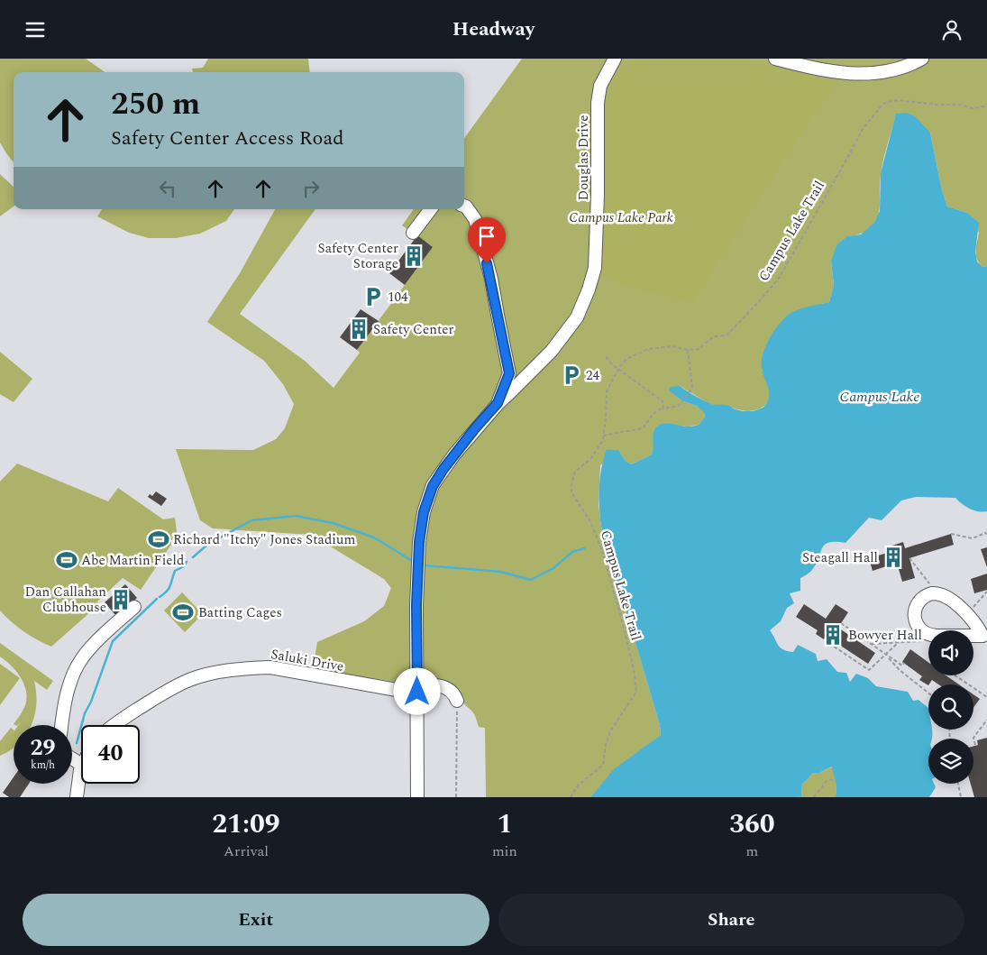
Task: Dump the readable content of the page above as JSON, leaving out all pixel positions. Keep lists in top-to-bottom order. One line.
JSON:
{"streets":{"street":["Douglas Drive","Saluki Drive"],"path":["Campus Lake Trail"]},"crossings":[["Douglas Drive","Saluki Drive"]],"water":["Campus Lake"],"parks":["Campus Lake Park"],"places":{"building":["Safety Center Storage","Safety Center","Steagall Hall","Dan Callahan Clubhouse","Bowyer Hall"],"parking":["104","24"],"sports":["Richard \"Itchy\" Jones Stadium","Abe Martin Field","Batting Cages"]},"page":{"header":"Headway","turn":["250 m","Safety Center Access Road"],"speed":"29 km/h","limit":"40","eta":["21:09","Arrival","1","min","360","m"],"buttons":["Exit","Share"]}}
